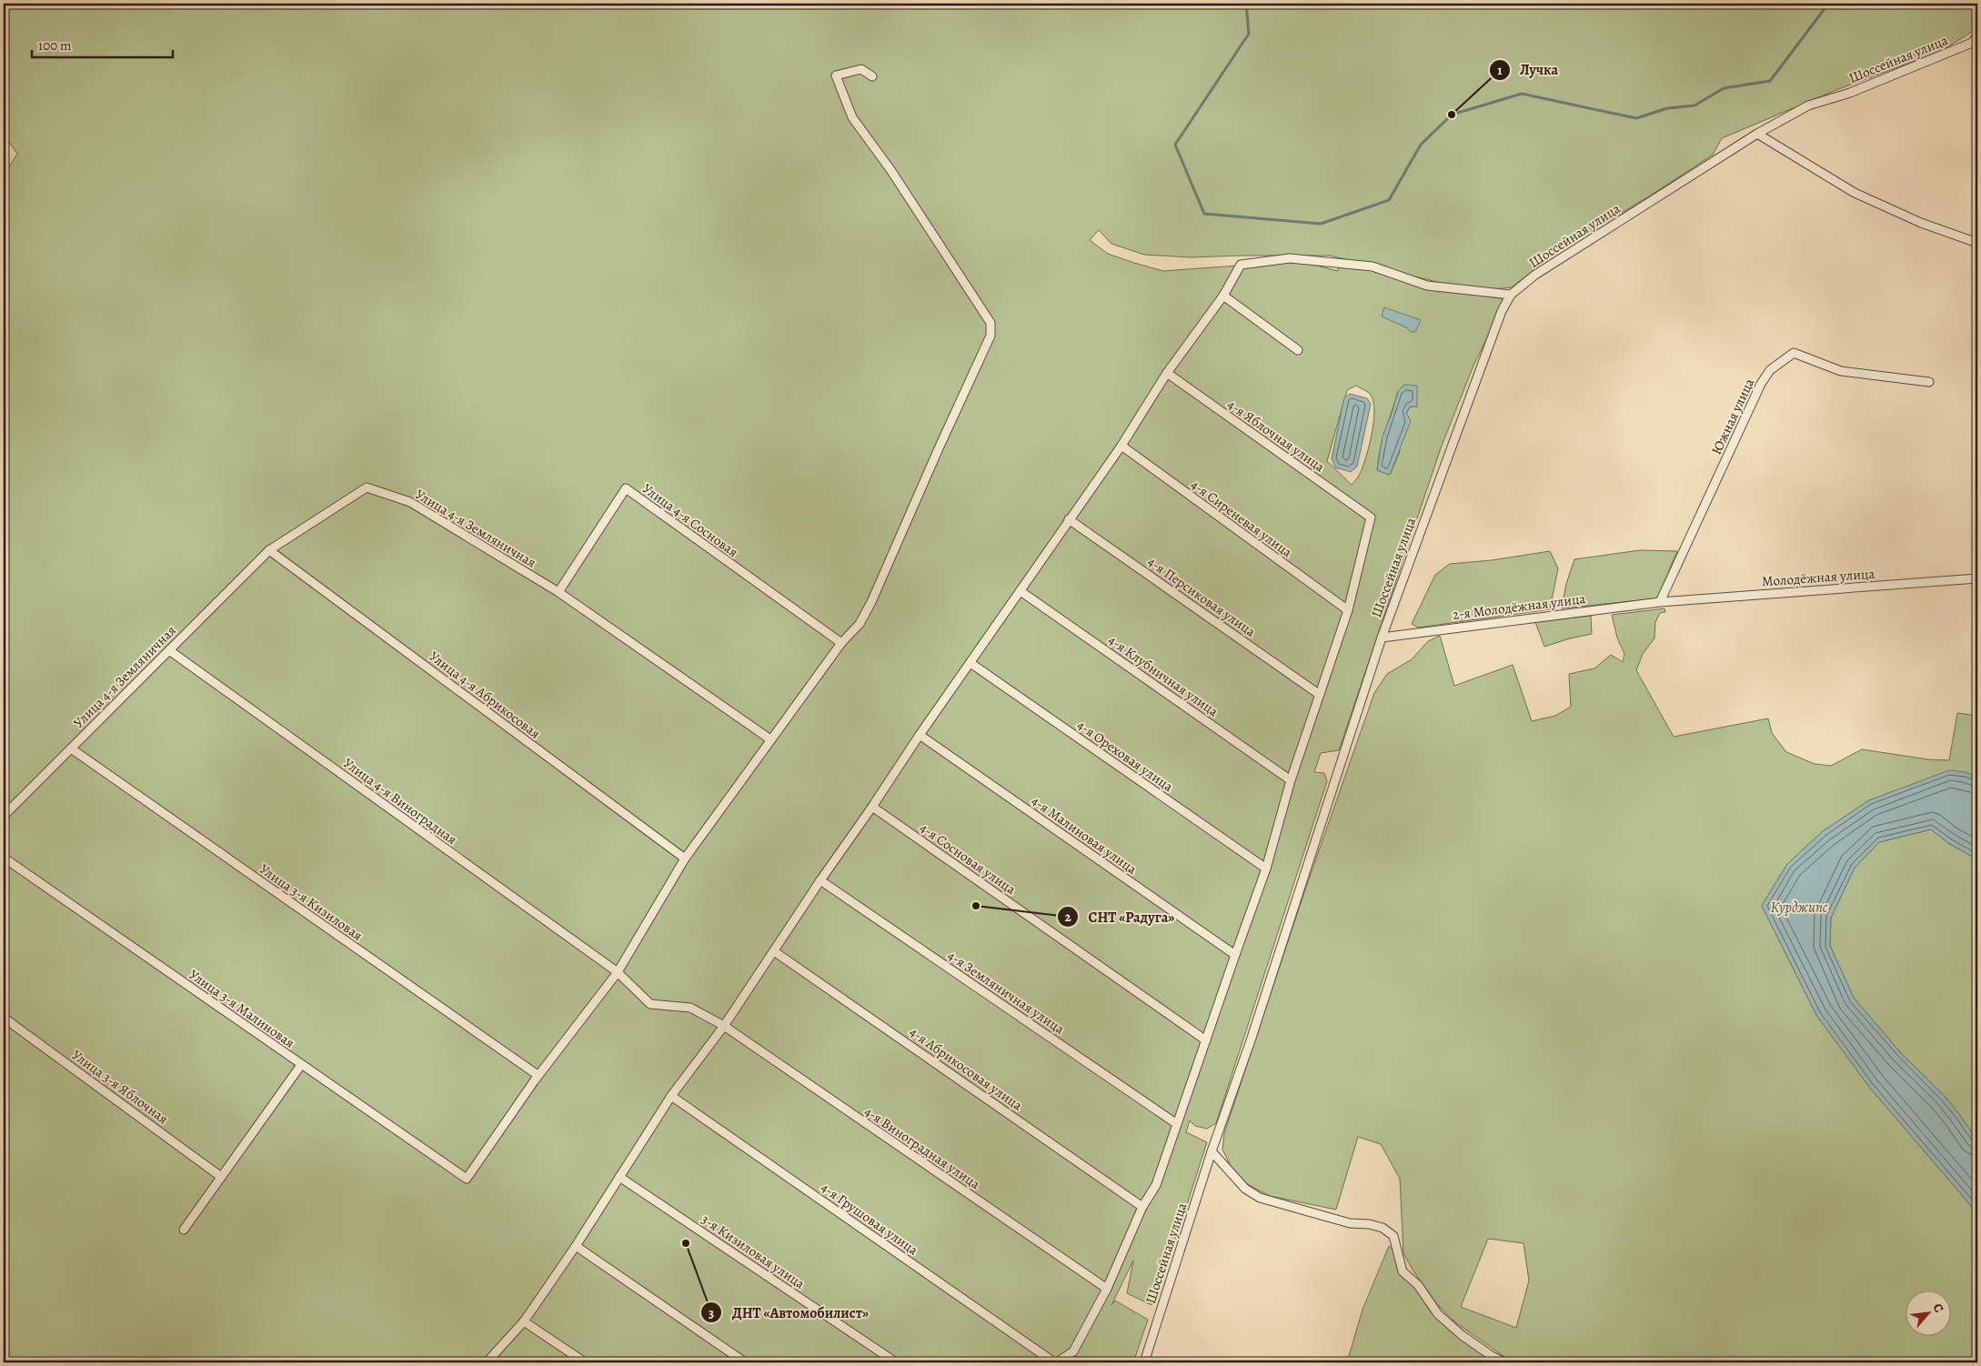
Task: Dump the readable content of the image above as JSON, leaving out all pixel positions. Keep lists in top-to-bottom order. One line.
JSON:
{"streets":{"street":["Шоссейная улица","Южная улица","4-я Яблочная улица","4-я Сиреневая улица","Улица 4-я Сосновая","Улица 4-я Земляничная","Молодёжная улица","4-я Персиковая улица","2-я Молодёжная улица","4-я Клубничная улица","Улица 4-я Абрикосовая","4-я Ореховая улица","Улица 4-я Виноградная","4-я Малиновая улица","4-я Сосновая улица","Улица 3-я Кизиловая","4-я Земляничная улица","Улица 3-я Малиновая","4-я Абрикосовая улица","Улица 3-я Яблочная","4-я Виноградная улица","4-я Грушовая улица","3-я Кизиловая улица"]},"crossings":[["Шоссейная улица","2-я Молодёжная улица"],["Южная улица","Молодёжная улица"],["Южная улица","2-я Молодёжная улица"],["4-я Яблочная улица","4-я Сиреневая улица"],["Улица 4-я Сосновая","Улица 4-я Земляничная"],["Улица 4-я Земляничная","Улица 4-я Абрикосовая"],["Улица 4-я Земляничная","Улица 4-я Виноградная"],["Улица 4-я Земляничная","Улица 3-я Кизиловая"],["Молодёжная улица","2-я Молодёжная улица"],["Улица 4-я Виноградная","4-я Виноградная улица"],["Улица 3-я Кизиловая","Улица 3-я Малиновая"]],"water":["Курджипс"],"places":["Лучка","СНТ «Радуга»","ДНТ «Автомобилист»"],"scale_bar":"100 m","north":"top right"}
